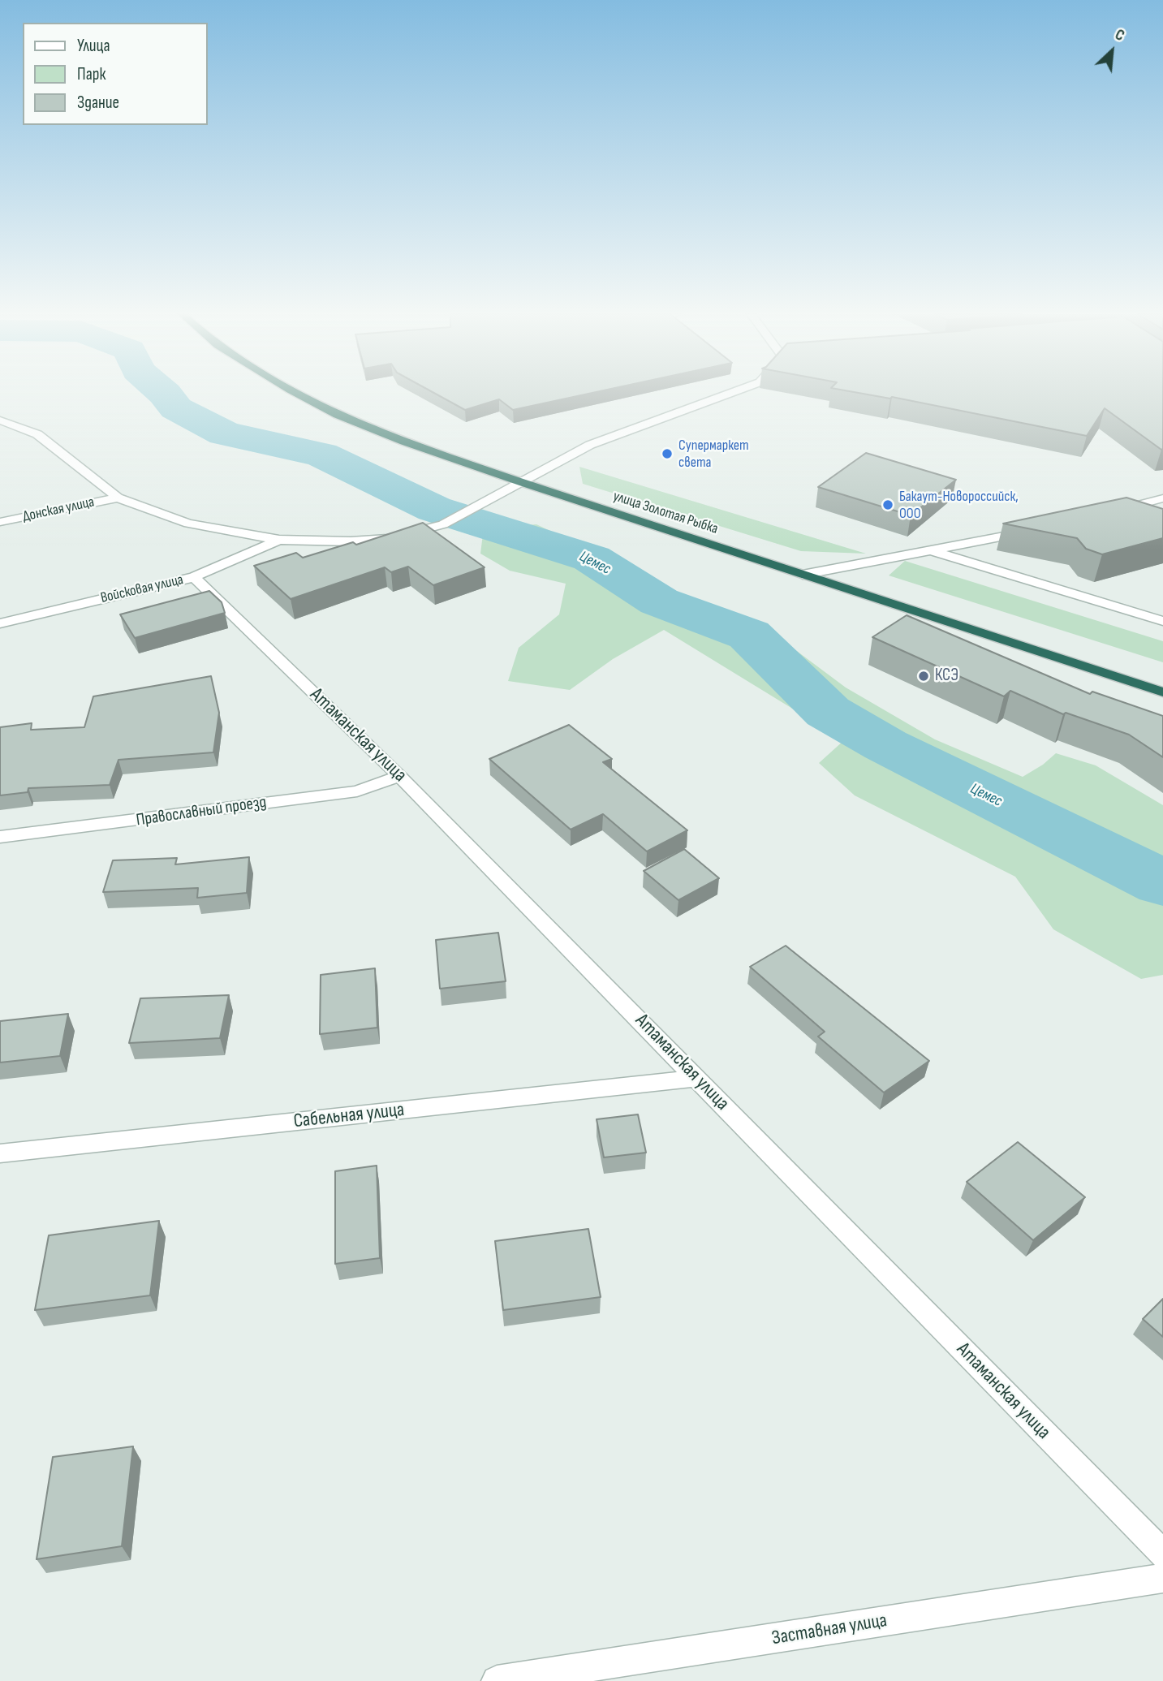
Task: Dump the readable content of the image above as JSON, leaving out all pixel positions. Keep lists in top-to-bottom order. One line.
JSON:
{"streets":{"highway":["улица Золотая Рыбка"],"street":["Донская улица","Войсковая улица","Атаманская улица","Православный проезд","Сабельная улица","Заставная улица"]},"crossings":[["Войсковая улица","Атаманская улица"],["Атаманская улица","Православный проезд"],["Атаманская улица","Сабельная улица"]],"water":["Цемес"],"places":["Супермаркет света","Бакаут-Новороссийск, ООО","КСЭ"],"legend":["Улица","Парк","Здание"],"north":"top right"}
